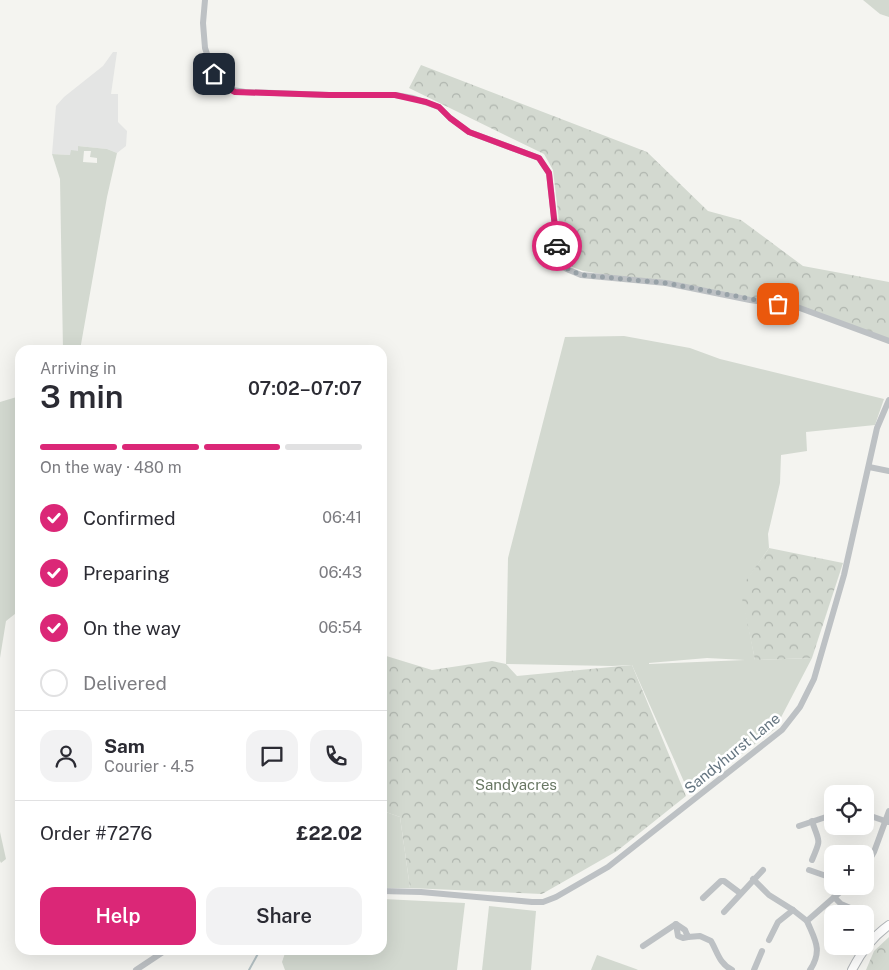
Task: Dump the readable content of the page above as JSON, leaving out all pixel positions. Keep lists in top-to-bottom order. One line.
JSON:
{"streets":{"street":["Sandyhurst Lane"]},"parks":["Sandyacres"],"page":{"heading":["3 min","Arriving in","07:02–07:07"],"panel":["Sam","Courier · 4.5","Order #7276","£22.02"],"bar":"On the way · 480 m","list":[["Confirmed","06:41"],["Preparing","06:43"],["On the way","06:54"],"Delivered"],"map_buttons":["+","−"],"buttons":["Help","Share"]}}
